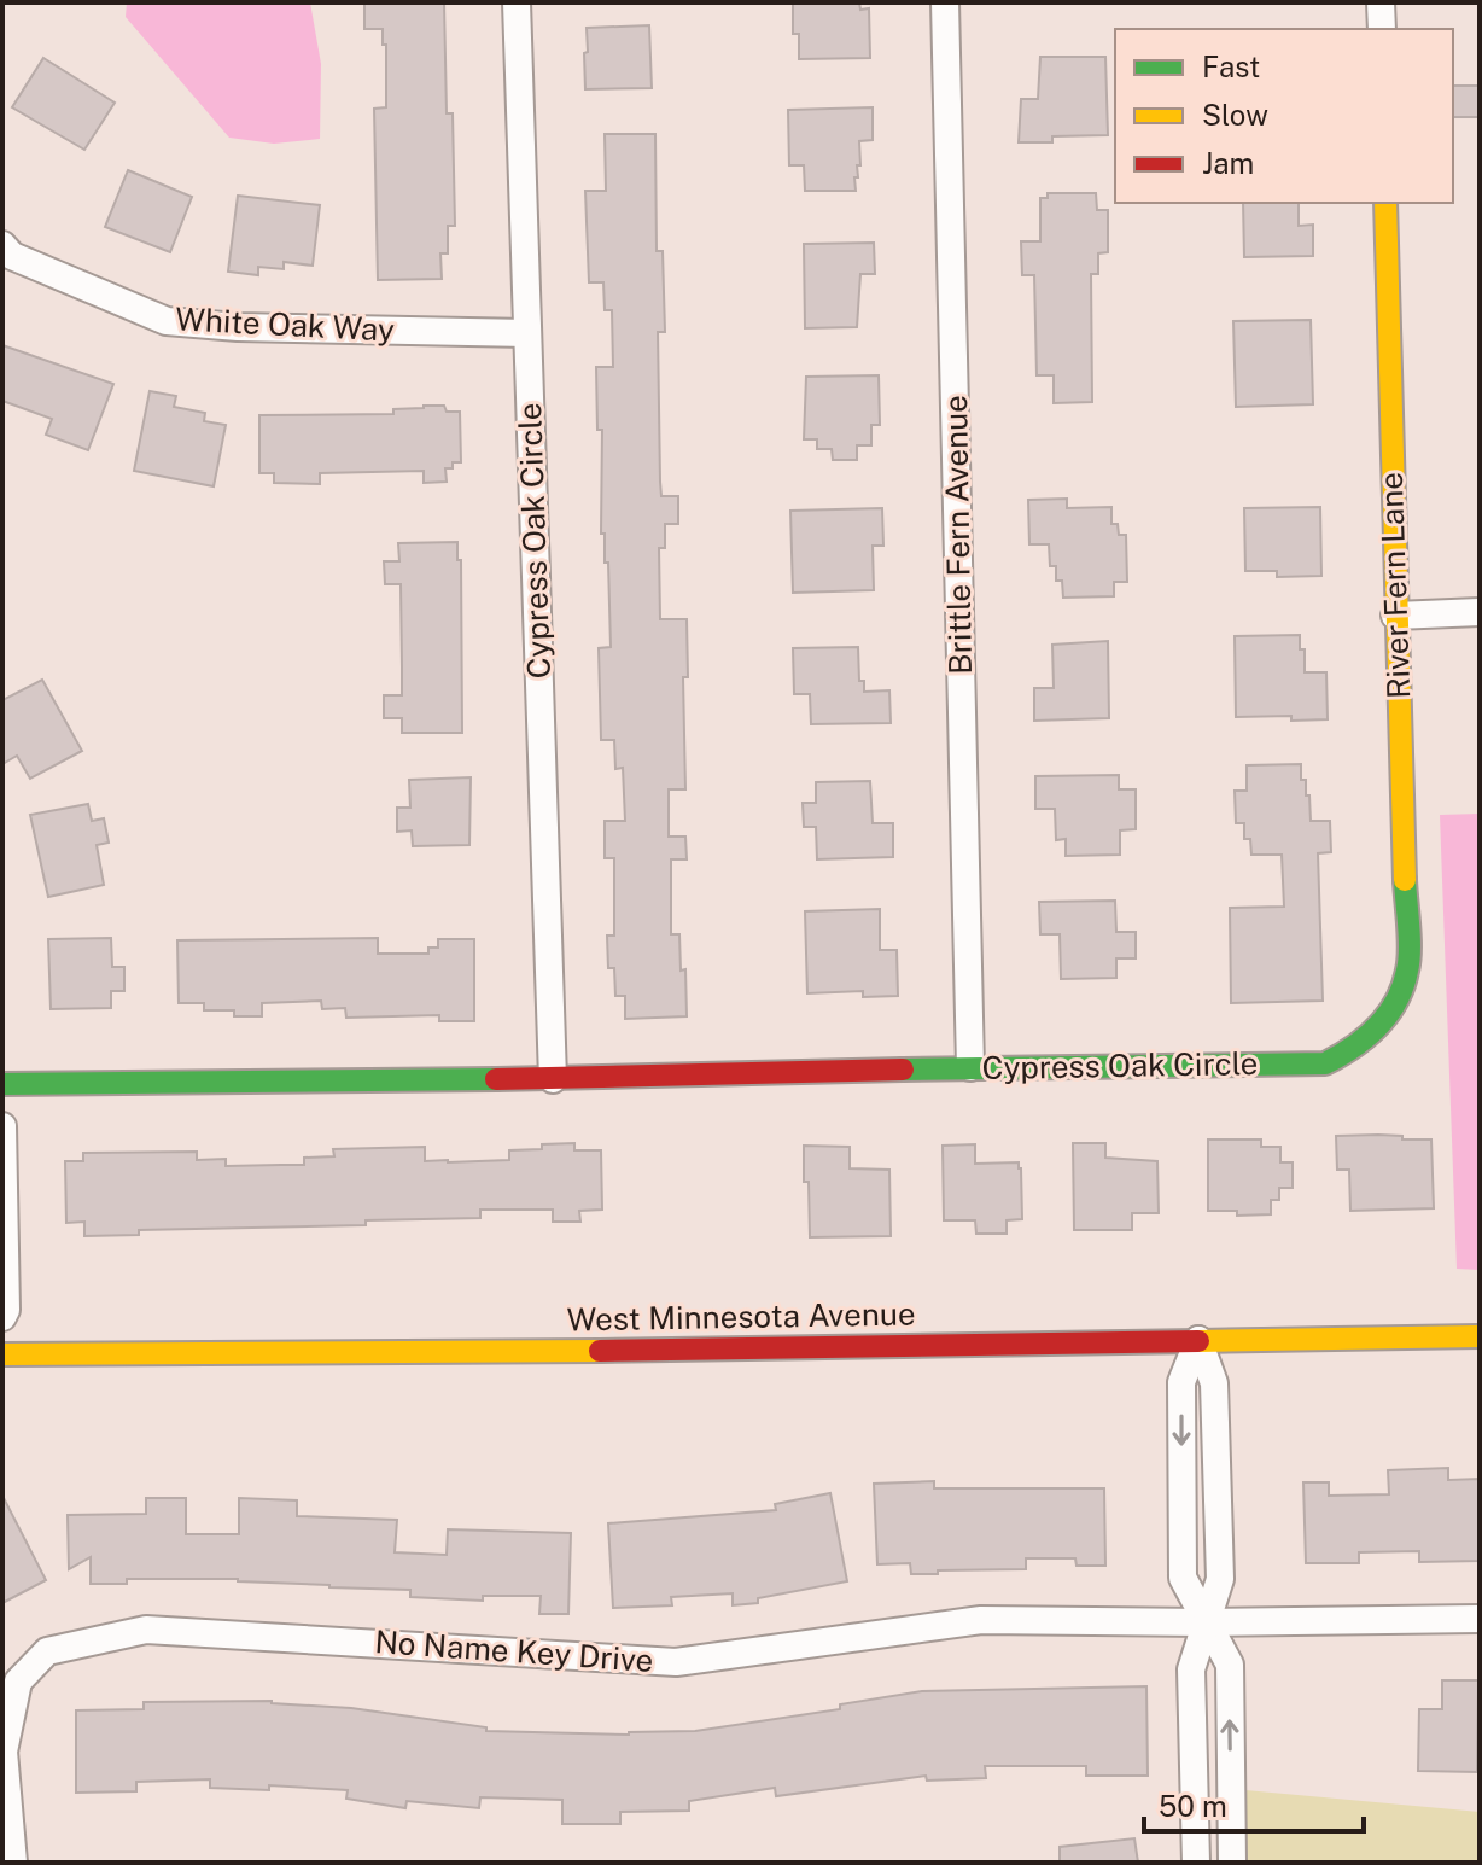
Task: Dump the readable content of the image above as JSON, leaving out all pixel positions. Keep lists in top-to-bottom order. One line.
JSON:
{"streets":{"street":["White Oak Way","Brittle Fern Avenue","Cypress Oak Circle","River Fern Lane","West Minnesota Avenue","No Name Key Drive"]},"crossings":[["White Oak Way","Cypress Oak Circle"],["Brittle Fern Avenue","Cypress Oak Circle"],["Cypress Oak Circle","River Fern Lane"]],"legend":["Fast","Slow","Jam"],"scale_bar":"50 m"}
